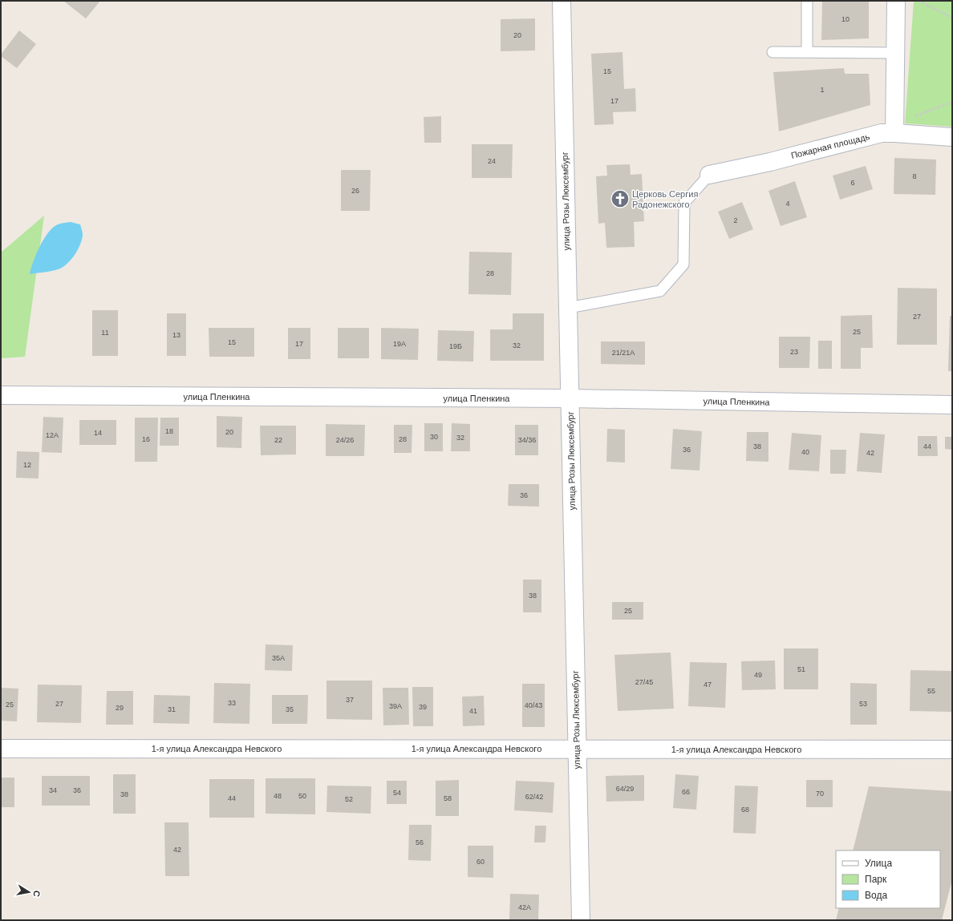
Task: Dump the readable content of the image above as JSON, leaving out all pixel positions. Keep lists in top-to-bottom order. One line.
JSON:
{"streets":{"street":["Пожарная площадь","улица Розы Люксембург","улица Пленкина","1-я улица Александра Невского"]},"crossings":[["улица Розы Люксембург","улица Пленкина"],["улица Розы Люксембург","1-я улица Александра Невского"]],"places":{"church":["Церковь Сергия Радонежского"]},"house_numbers":["10","20","15","1","17","24","8","6","26","4","2","28","27","25","11","13","15","17","19А","32","19Б","23","21/21А","18","20","14","12А","30","32","16","28","22","24/26","34/36","38","44","36","40","42","12","36","38","25","35А","51","49","27/45","47","55","37","33","27","53","25","40/43","39А","39","29","31","35","41","64/29","34","36","66","54","70","38","48","50","62/42","44","58","52","68","56","42","60","42А"],"legend":["Улица","Парк","Вода"],"north":"right"}
